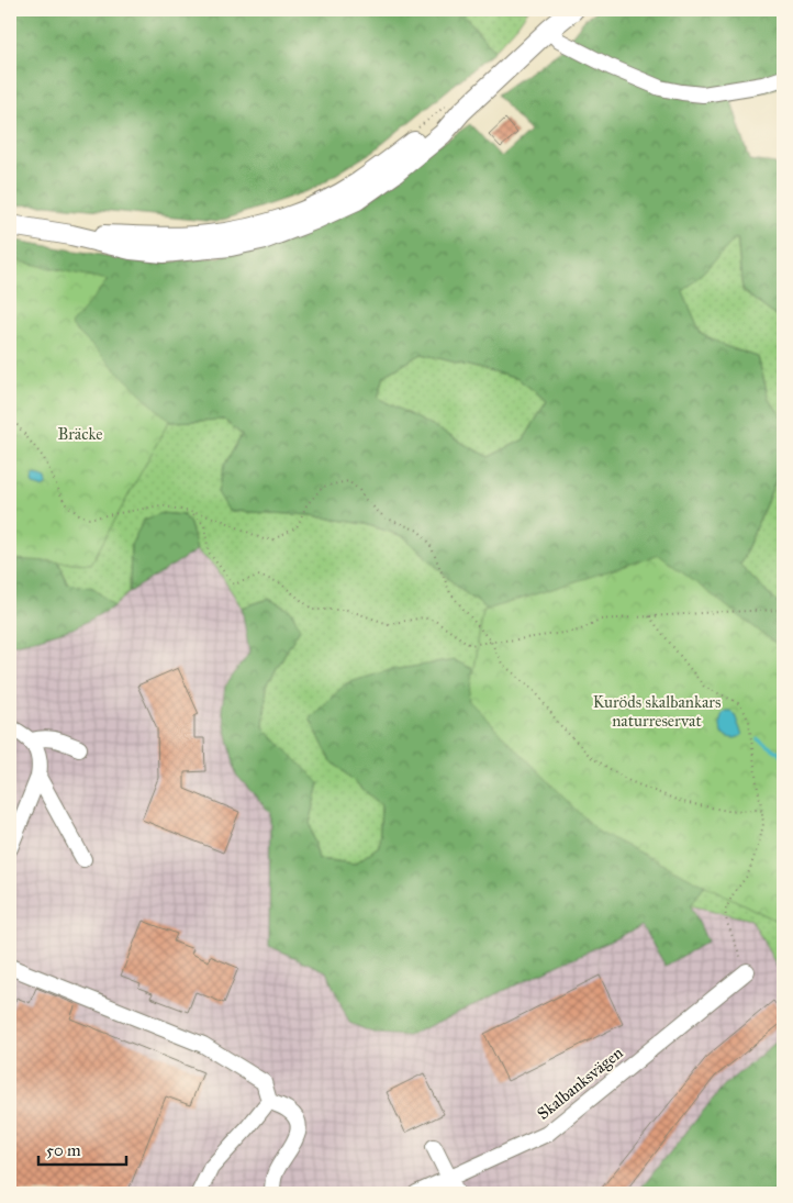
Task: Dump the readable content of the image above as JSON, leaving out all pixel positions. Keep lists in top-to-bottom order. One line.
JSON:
{"streets":{"street":["Skalbanksvägen"]},"parks":["Bräcke","Kuröds skalbankars naturreservat"],"scale_bar":"50 m"}
